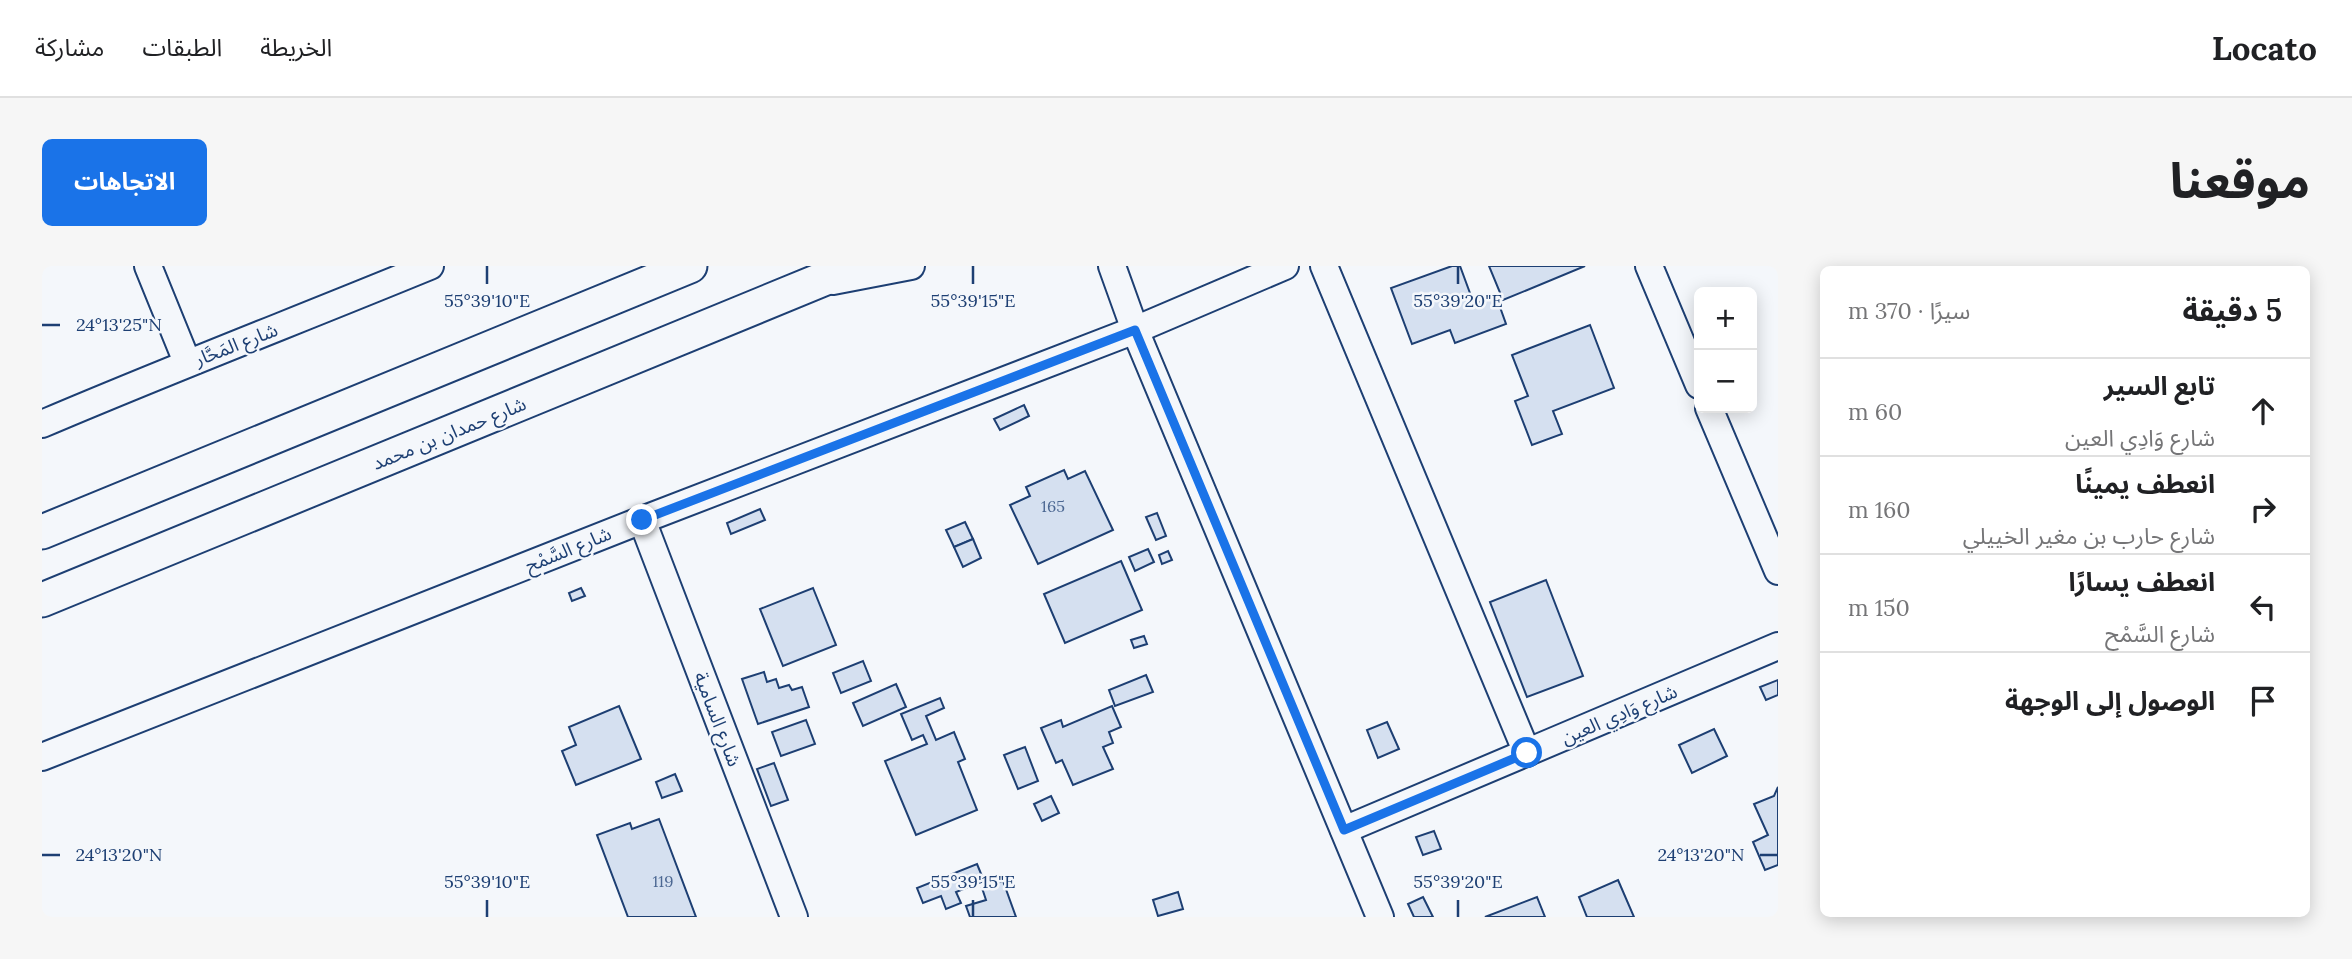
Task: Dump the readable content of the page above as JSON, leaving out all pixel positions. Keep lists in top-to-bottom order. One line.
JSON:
{"streets":{"main road":["شارع حمدان بن محمد"],"street":["شارع المَحَّار","شارع السَّمْح","شارع وَادِي العين","شارع السامية"]},"crossings":[["شارع السَّمْح","شارع السامية"]],"house_numbers":["165","119"],"page":{"header":"Locato","nav":["الخريطة","الطبقات","مشاركة"],"title":"موقعنا","buttons":"الاتجاهات","heading":["5 دقيقة","سيرًا · 370 m"],"map_buttons":["+","−"],"list":[["تابع السير","شارع وَادِي العين","60 m"],["انعطف يمينًا","شارع حارب بن مغير الخييلي","160 m"],["انعطف يسارًا","شارع السَّمْح","150 m"],"الوصول إلى الوجهة"]},"coordinates":["55°39'10\"E","55°39'15\"E","55°39'20\"E","24°13'25\"N","24°13'20\"N"]}
